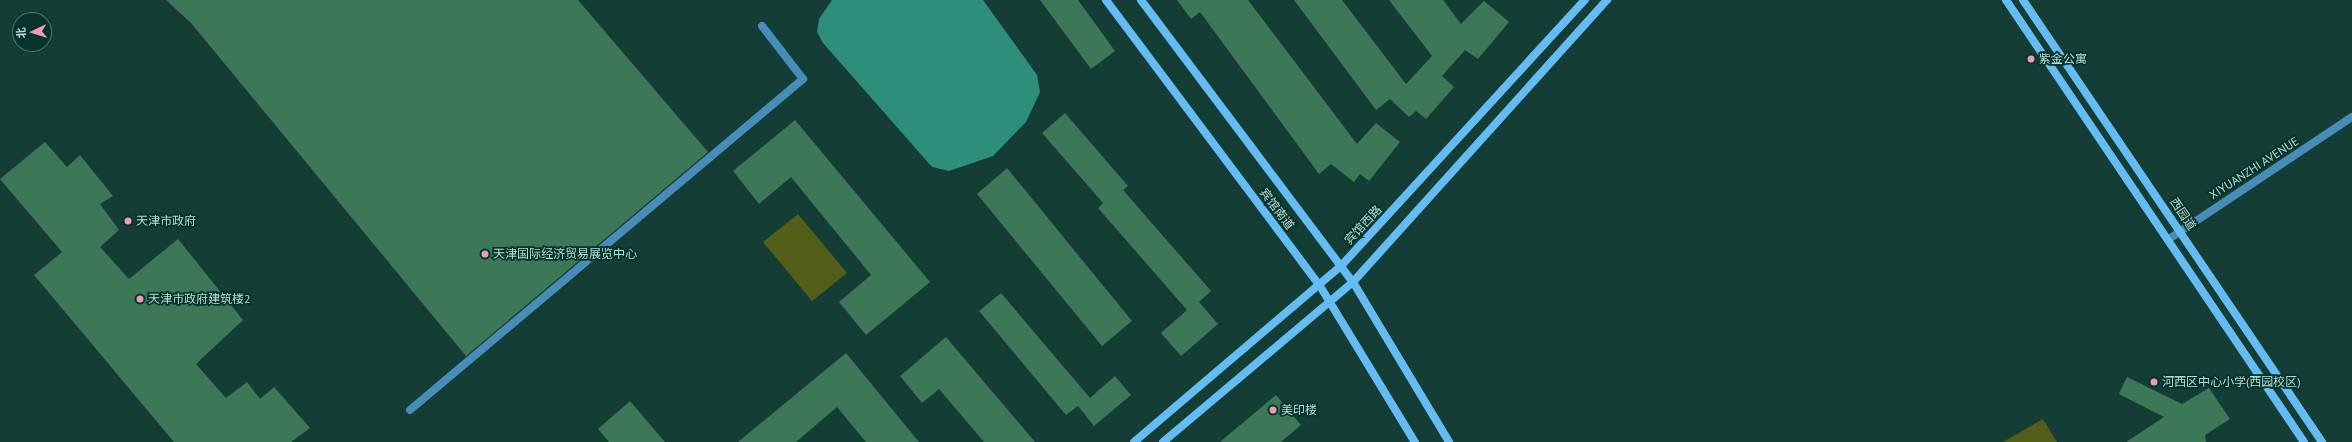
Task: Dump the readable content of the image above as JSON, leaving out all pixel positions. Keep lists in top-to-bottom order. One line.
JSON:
{"streets":{"main road":["宾馆南道","西园道","宾馆西路"],"street":["XIYUANZHI AVENUE"]},"crossings":[["XIYUANZHI AVENUE","西园道"],["宾馆南道","宾馆西路"]],"places":["紫金公寓","天津市政府","天津国际经济贸易展览中心","天津市政府建筑楼2","河西区中心小学(西园校区)","美印楼"],"north":"left"}
